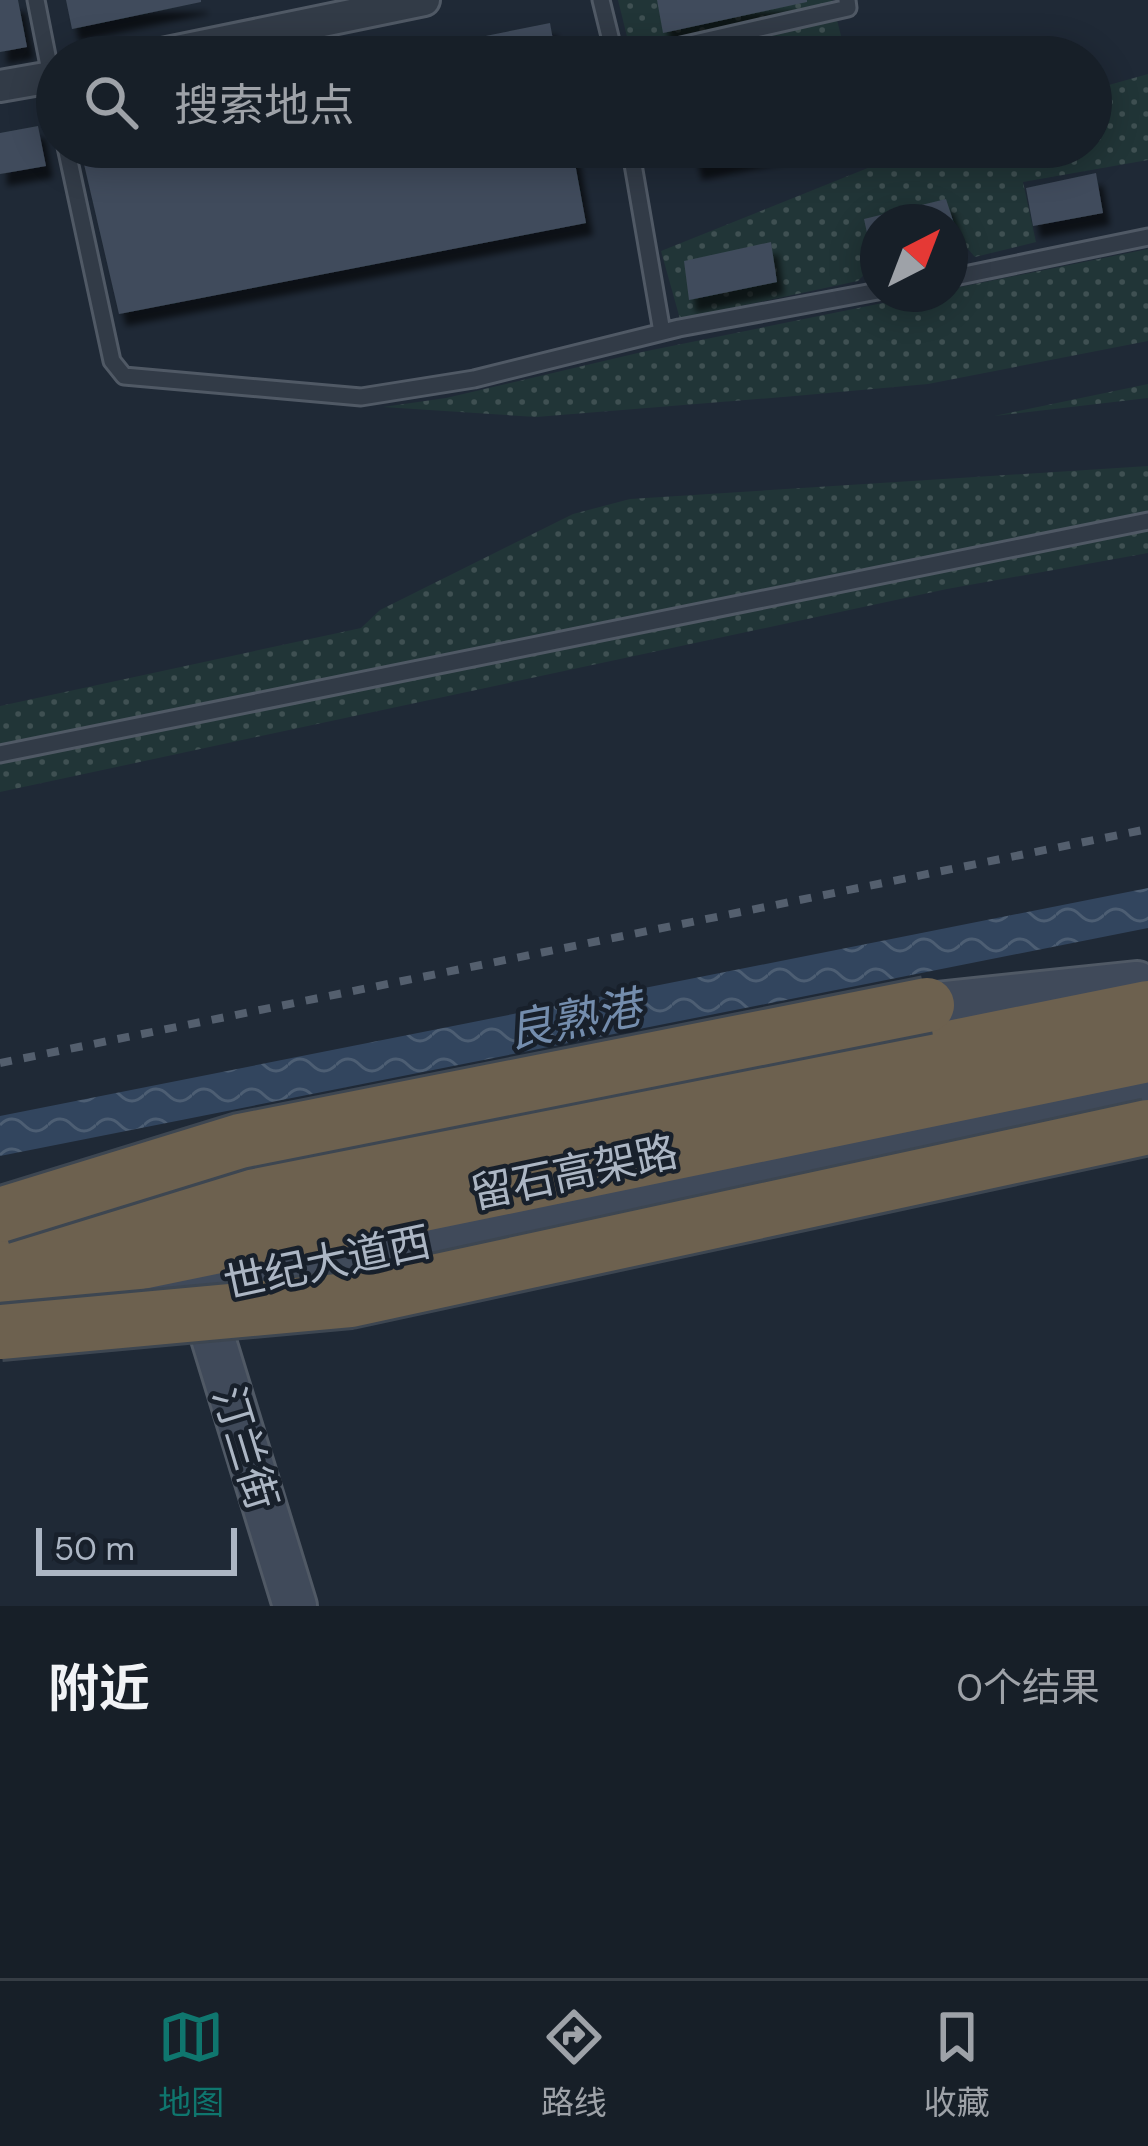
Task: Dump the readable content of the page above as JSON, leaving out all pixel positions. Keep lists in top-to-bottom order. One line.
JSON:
{"streets":{"highway":["留石高架路"],"main road":["世纪大道西","汀兰街"]},"crossings":[["世纪大道西","汀兰街"]],"water":["良熟港"],"scale_bar":"50 m","north":"top right","page":{"search":"搜索地点","scale":"50 m","heading":["附近","0个结果"],"nav":["地图","路线","收藏"]}}
